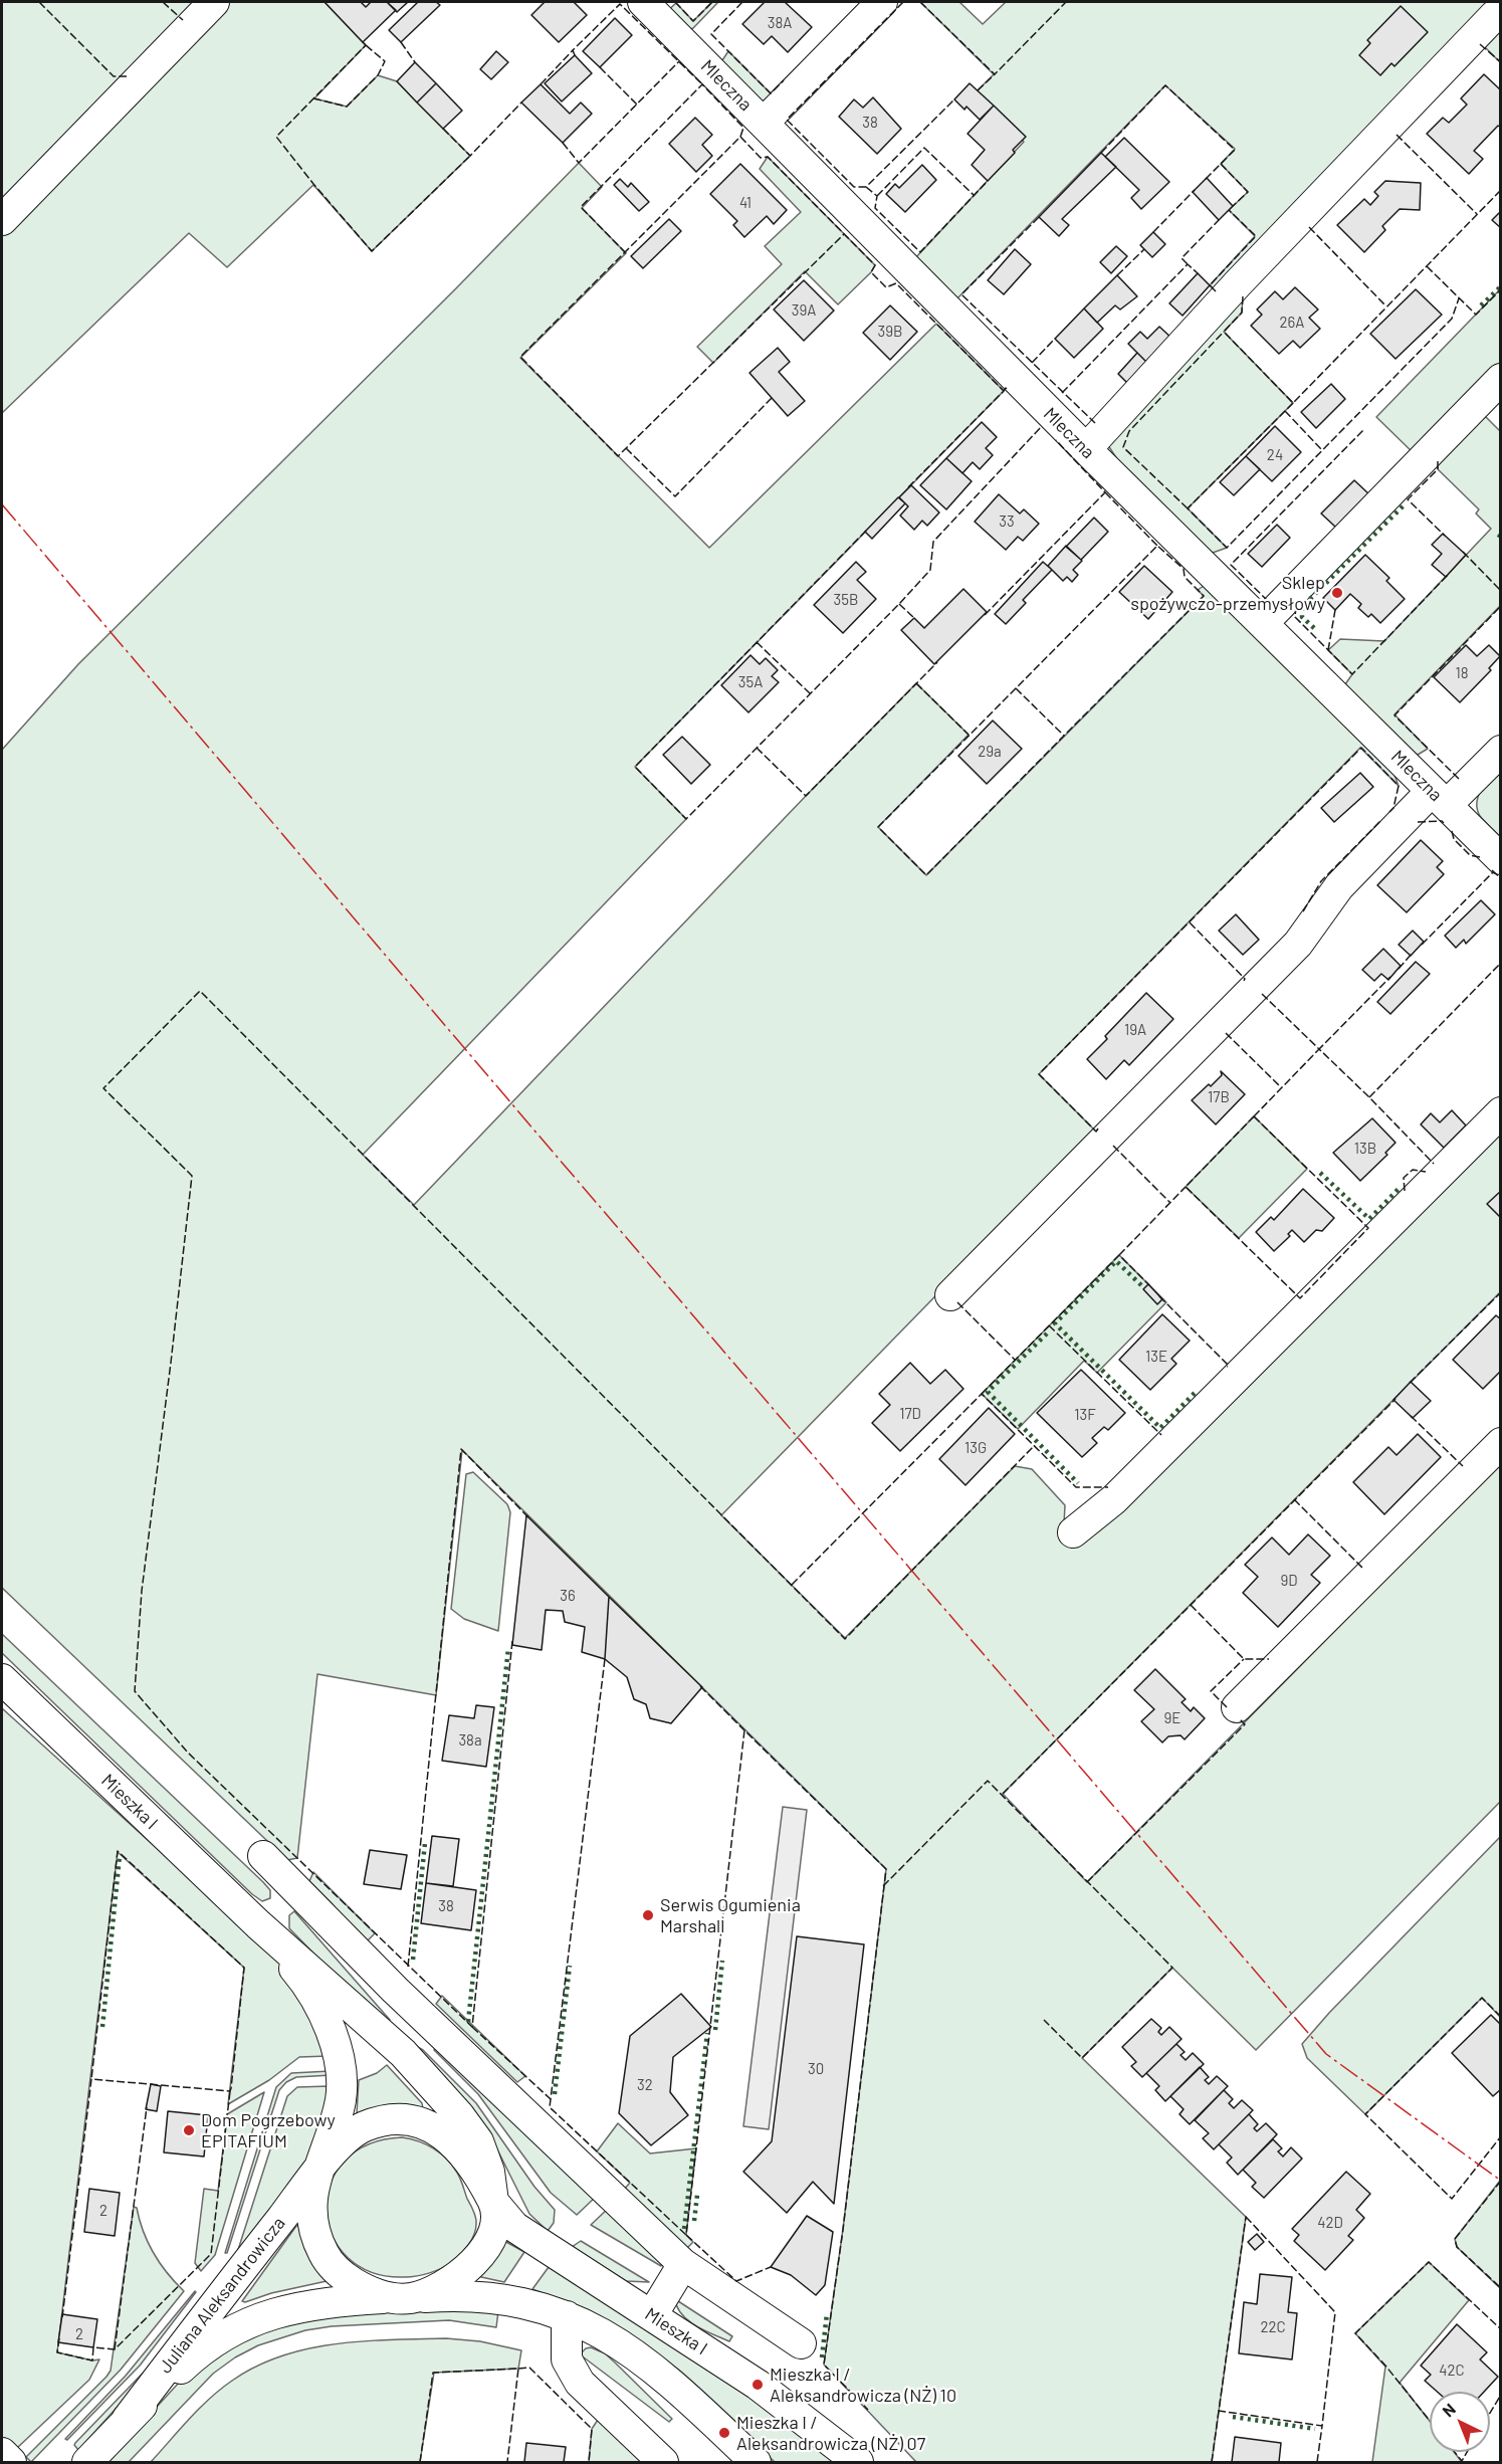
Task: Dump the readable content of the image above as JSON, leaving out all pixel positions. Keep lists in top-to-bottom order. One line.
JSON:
{"streets":{"street":["Mleczna","Mieszka I","Juliana Aleksandrowicza"]},"crossings":[["Mieszka I","Juliana Aleksandrowicza"]],"places":["Sklep spożywczo-przemysłowy","Serwis Ogumienia Marshall","Dom Pogrzebowy EPITAFIUM","Mieszka I / Aleksandrowicza (NŻ) 10","Mieszka I / Aleksandrowicza (NŻ) 07"],"house_numbers":["38A","38","41","39A","26A","39B","24","33","35B","18","35A","29a","19A","17B","13B","13E","17D","13F","13G","9D","36","9E","38a","38","30","32","2","42D","22C","2","42C"],"north":"top left"}
